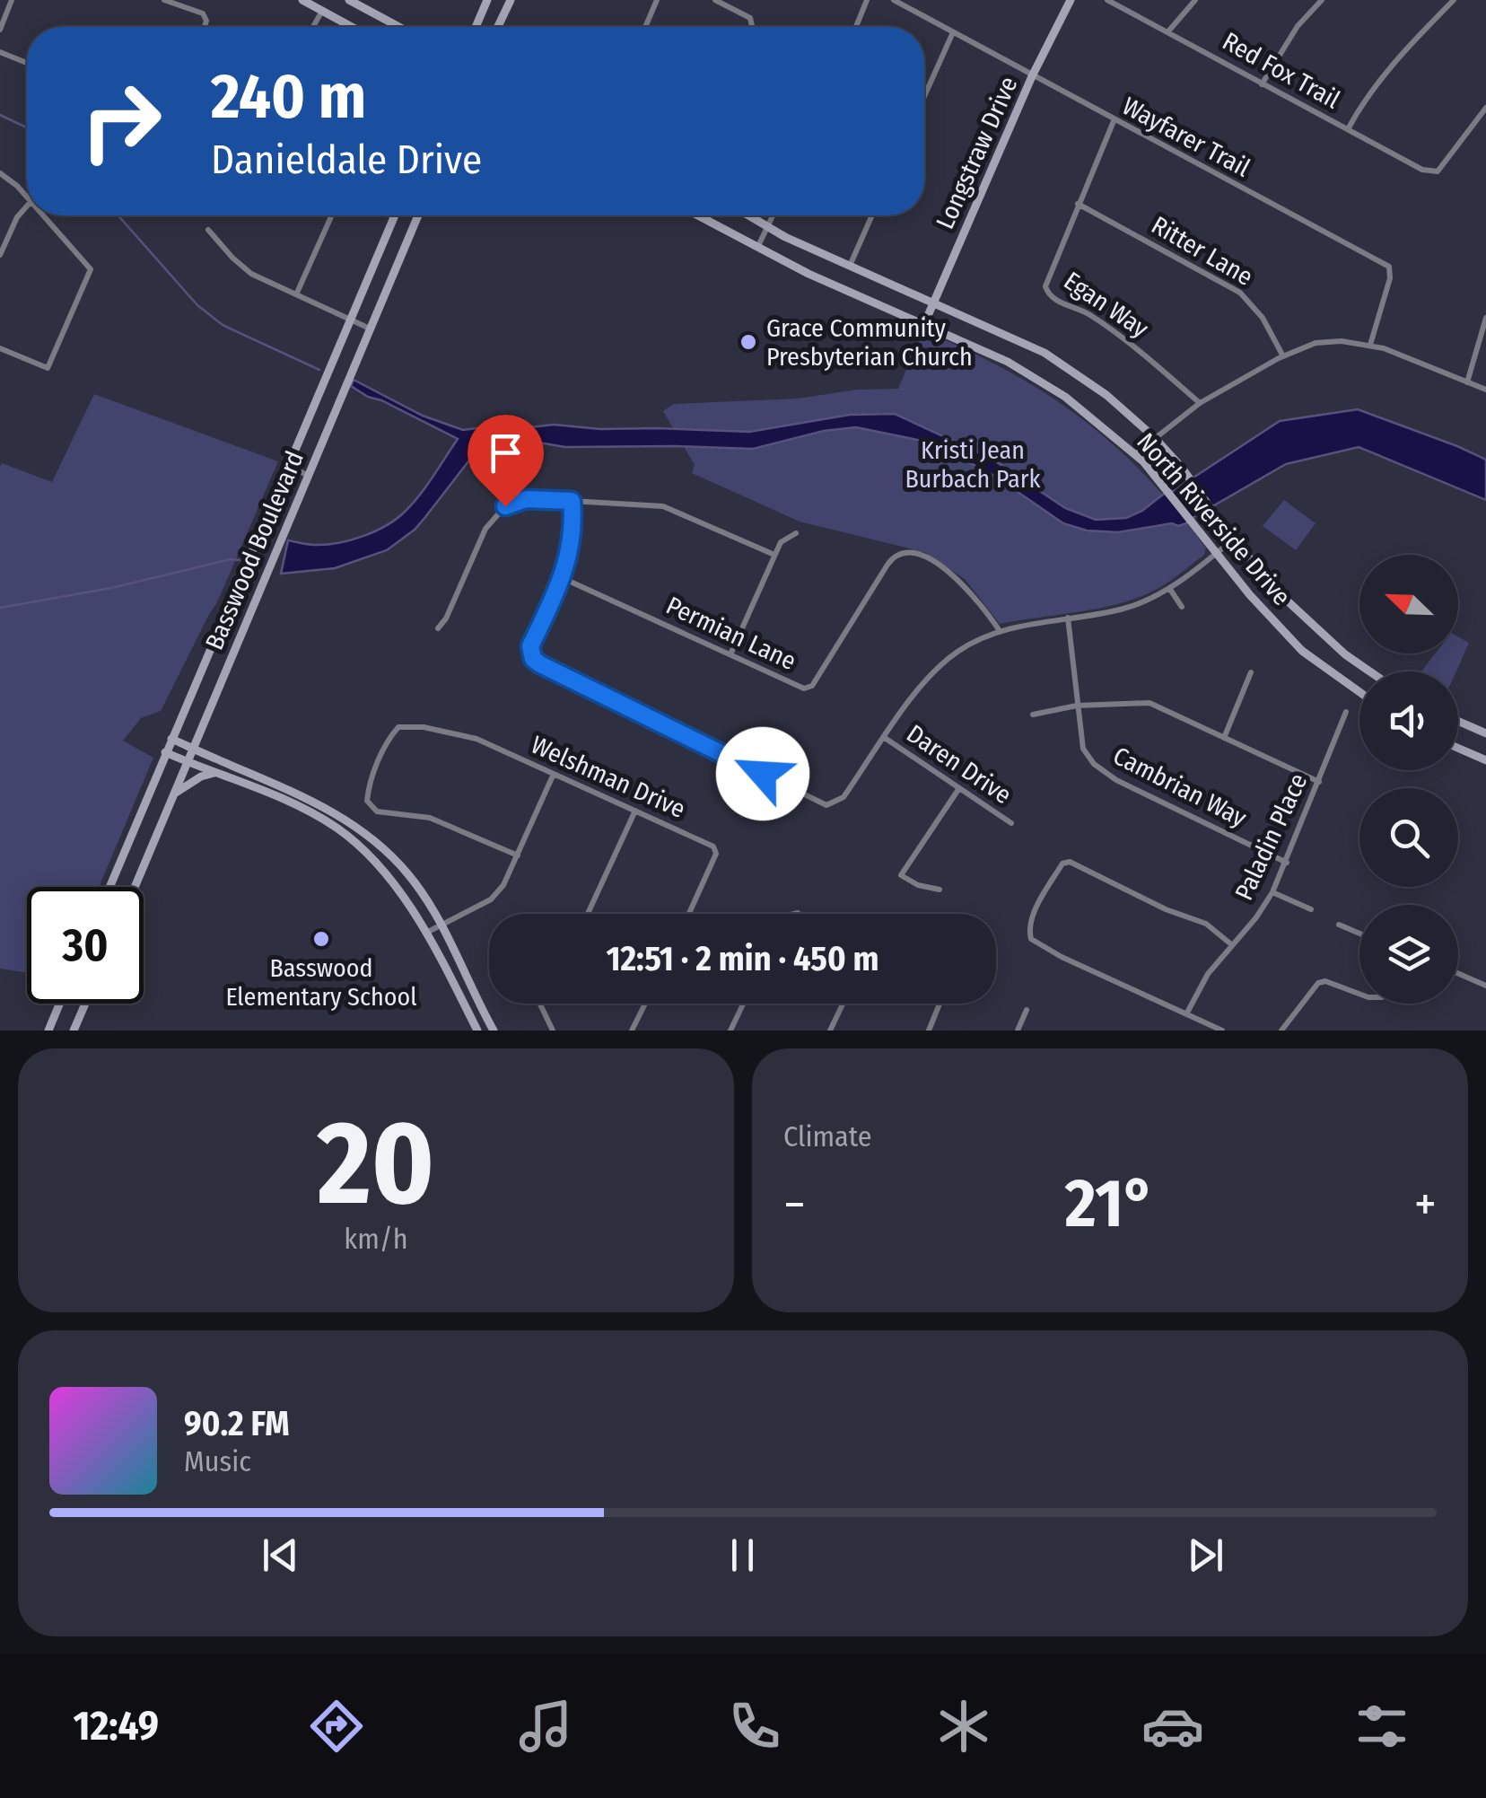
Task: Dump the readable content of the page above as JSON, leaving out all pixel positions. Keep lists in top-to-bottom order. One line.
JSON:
{"streets":{"main road":["Longstraw Drive","North Riverside Drive","Basswood Boulevard"],"street":["Red Fox Trail","Wayfarer Trail","Ritter Lane","Egan Way","Permian Lane","Daren Drive","Welshman Drive","Cambrian Way","Paladin Place"]},"crossings":[["Wayfarer Trail","Longstraw Drive"],["Wayfarer Trail","Egan Way"],["Longstraw Drive","North Riverside Drive"],["Ritter Lane","Egan Way"],["Cambrian Way","Paladin Place"]],"parks":["Kristi Jean Burbach Park"],"places":["Grace Community Presbyterian Church","Basswood Elementary School"],"north":"top left","page":{"turn":["240 m","Danieldale Drive"],"limit":"30","trip":"12:51 · 2 min · 450 m","tile":[["20","km/h"],"Climate"],"heat":["−","21°","+"],"song":["90.2 FM","Music"],"tabs":"12:49"}}
